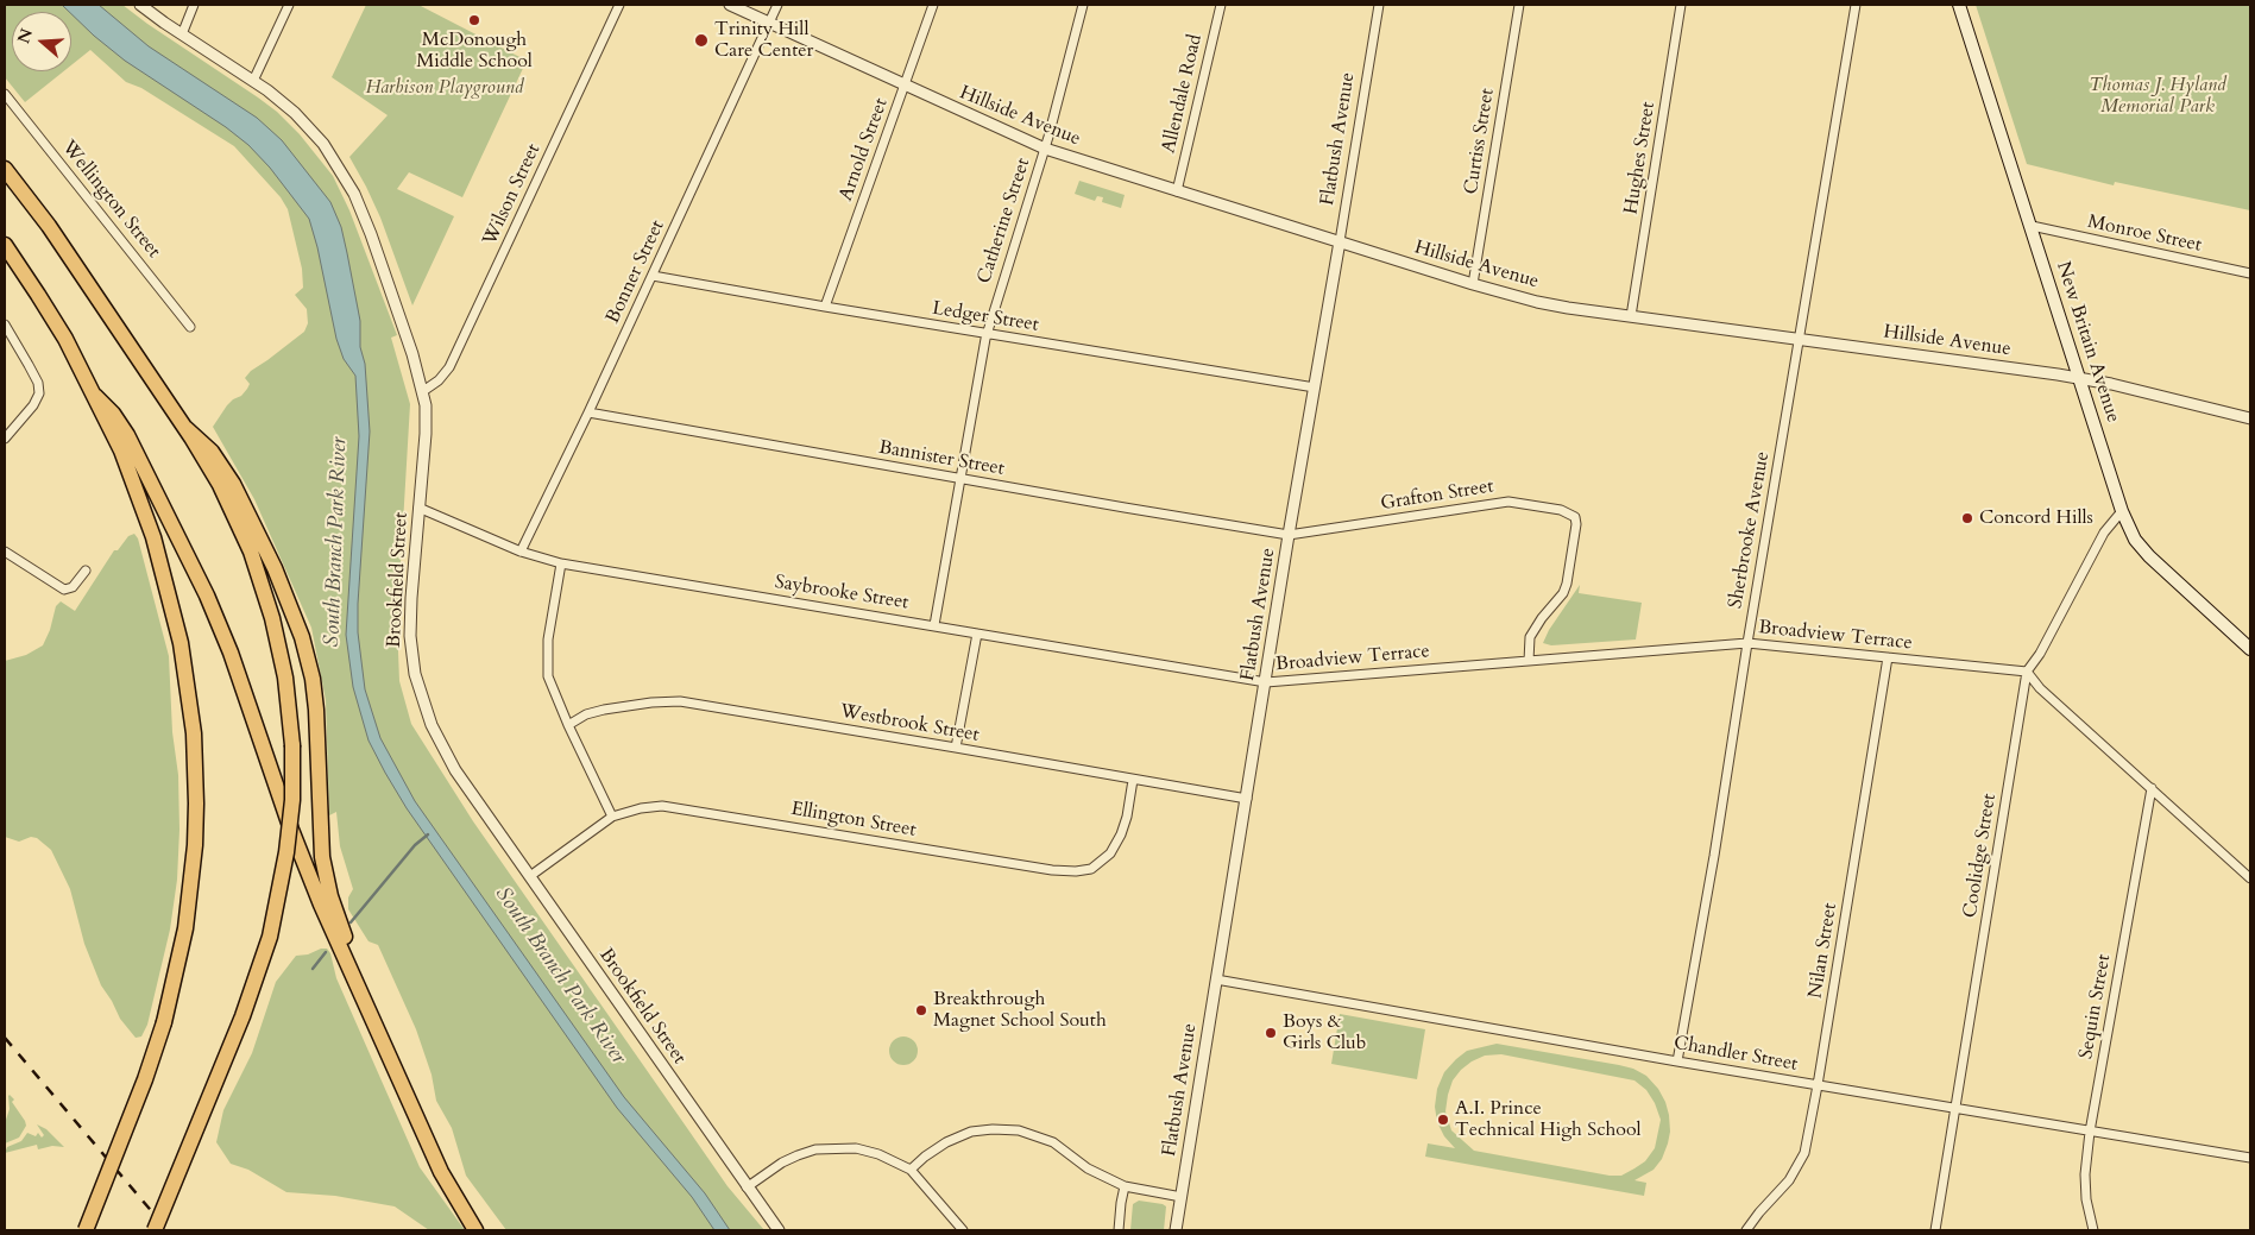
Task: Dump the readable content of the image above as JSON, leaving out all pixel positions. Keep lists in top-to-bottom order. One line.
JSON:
{"streets":{"main road":["New Britain Avenue"],"street":["Allendale Road","Hillside Avenue","Flatbush Avenue","Curtiss Street","Arnold Street","Hughes Street","Wilson Street","Wellington Street","Catherine Street","Monroe Street","Bonner Street","Ledger Street","Bannister Street","Grafton Street","Sherbrooke Avenue","Brookfield Street","Saybrooke Street","Broadview Terrace","Westbrook Street","Ellington Street","Coolidge Street","Nilan Street","Sequin Street","Chandler Street"]},"crossings":[["Allendale Road","Hillside Avenue"],["Hillside Avenue","Flatbush Avenue"],["Hillside Avenue","Curtiss Street"],["Hillside Avenue","Arnold Street"],["Hillside Avenue","Hughes Street"],["Hillside Avenue","Catherine Street"],["Hillside Avenue","Bonner Street"],["Hillside Avenue","New Britain Avenue"],["Hillside Avenue","Sherbrooke Avenue"],["Flatbush Avenue","Ledger Street"],["Flatbush Avenue","Bannister Street"],["Flatbush Avenue","Grafton Street"],["Flatbush Avenue","Saybrooke Street"],["Flatbush Avenue","Broadview Terrace"],["Flatbush Avenue","Westbrook Street"],["Flatbush Avenue","Chandler Street"],["Arnold Street","Ledger Street"],["Wilson Street","Brookfield Street"],["Catherine Street","Ledger Street"],["Catherine Street","Bannister Street"],["Catherine Street","Saybrooke Street"],["Monroe Street","New Britain Avenue"],["Bonner Street","Ledger Street"],["Bonner Street","Bannister Street"],["Bonner Street","Saybrooke Street"],["New Britain Avenue","Coolidge Street"],["Bannister Street","Grafton Street"],["Grafton Street","Broadview Terrace"],["Sherbrooke Avenue","Broadview Terrace"],["Sherbrooke Avenue","Chandler Street"],["Brookfield Street","Saybrooke Street"],["Brookfield Street","Ellington Street"],["Saybrooke Street","Broadview Terrace"],["Broadview Terrace","Coolidge Street"],["Broadview Terrace","Nilan Street"],["Westbrook Street","Ellington Street"],["Coolidge Street","Chandler Street"],["Nilan Street","Chandler Street"],["Sequin Street","Chandler Street"]],"water":["South Branch Park River"],"parks":["Thomas J. Hyland Memorial Park","Harbison Playground"],"places":["McDonough Middle School","Trinity Hill Care Center","Concord Hills","Breakthrough Magnet School South","Boys & Girls Club","A.I. Prince Technical High School"],"north":"left"}
